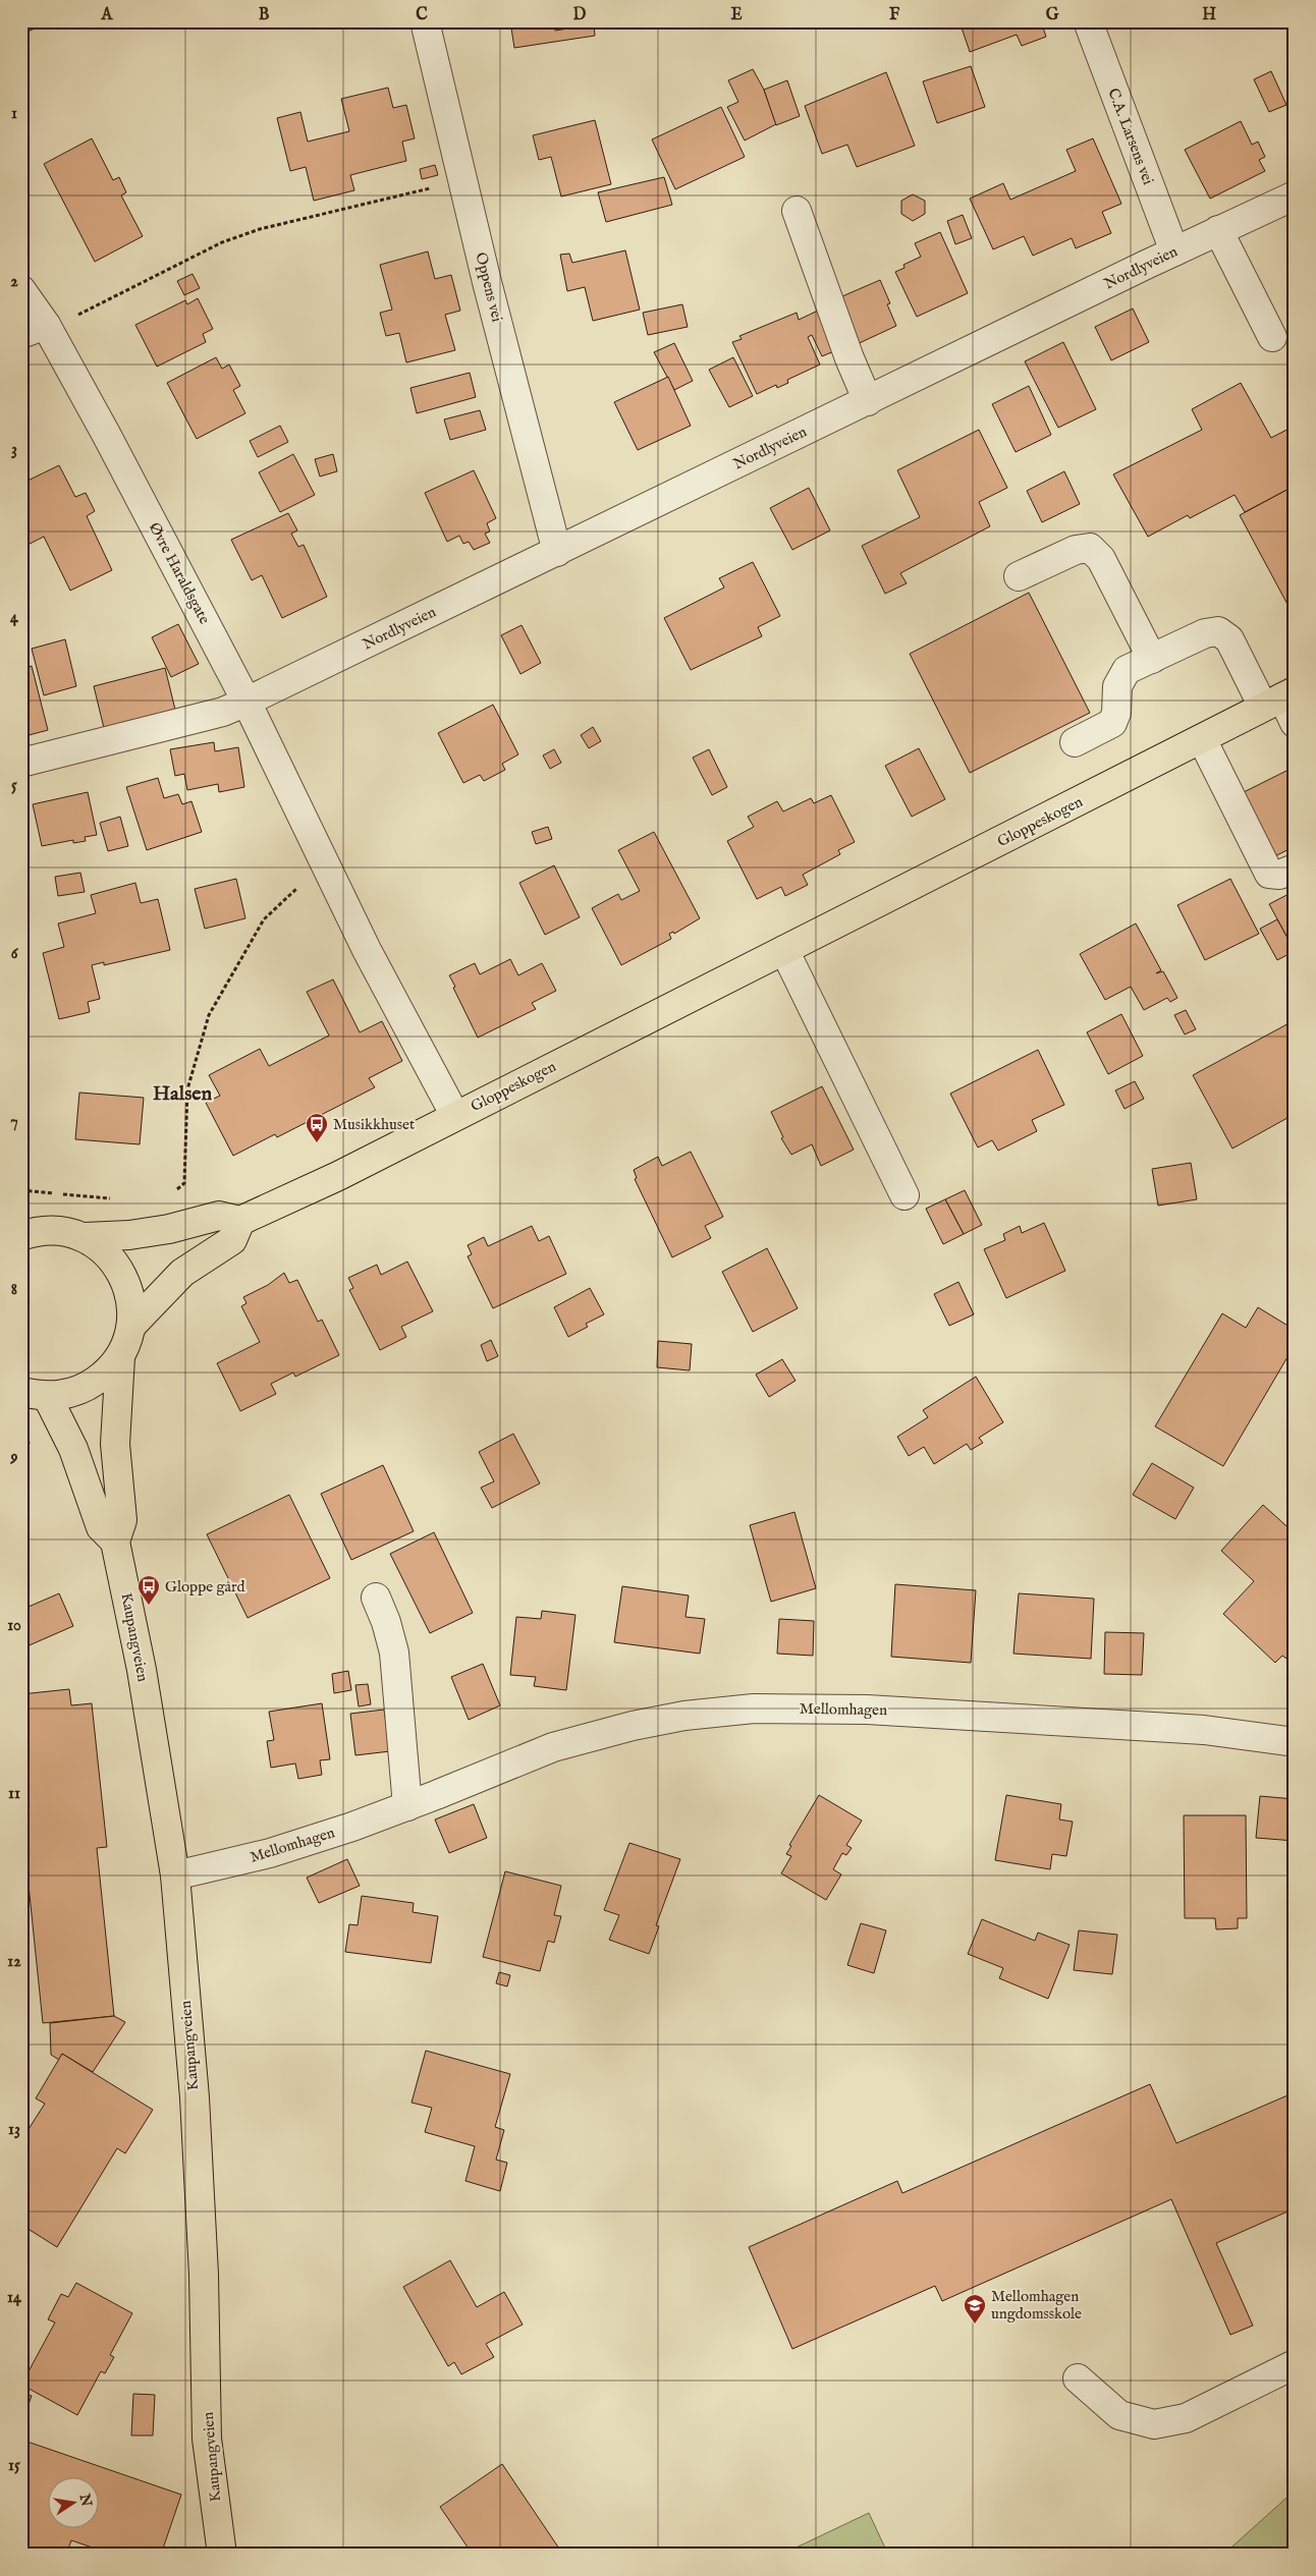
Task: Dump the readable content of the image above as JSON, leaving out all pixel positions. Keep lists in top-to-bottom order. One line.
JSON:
{"streets":{"main road":["Gloppeskogen","Kaupangveien"],"street":["C.A. Larsens vei","Nordlyveien","Oppens vei","Øvre Haraldsgate","Mellomhagen"]},"crossings":[["C.A. Larsens vei","Nordlyveien"],["Nordlyveien","Oppens vei"],["Nordlyveien","Øvre Haraldsgate"],["Øvre Haraldsgate","Gloppeskogen"],["Kaupangveien","Mellomhagen"]],"districts":["Halsen"],"places":{"bus stop":["Musikkhuset","Gloppe gård"],"school or university":["Mellomhagen ungdomsskole"]},"north":"right","grid":{"columns":["A","B","C","D","E","F","G","H"],"rows":["1","2","3","4","5","6","7","8","9","10","11","12","13","14","15"]}}
